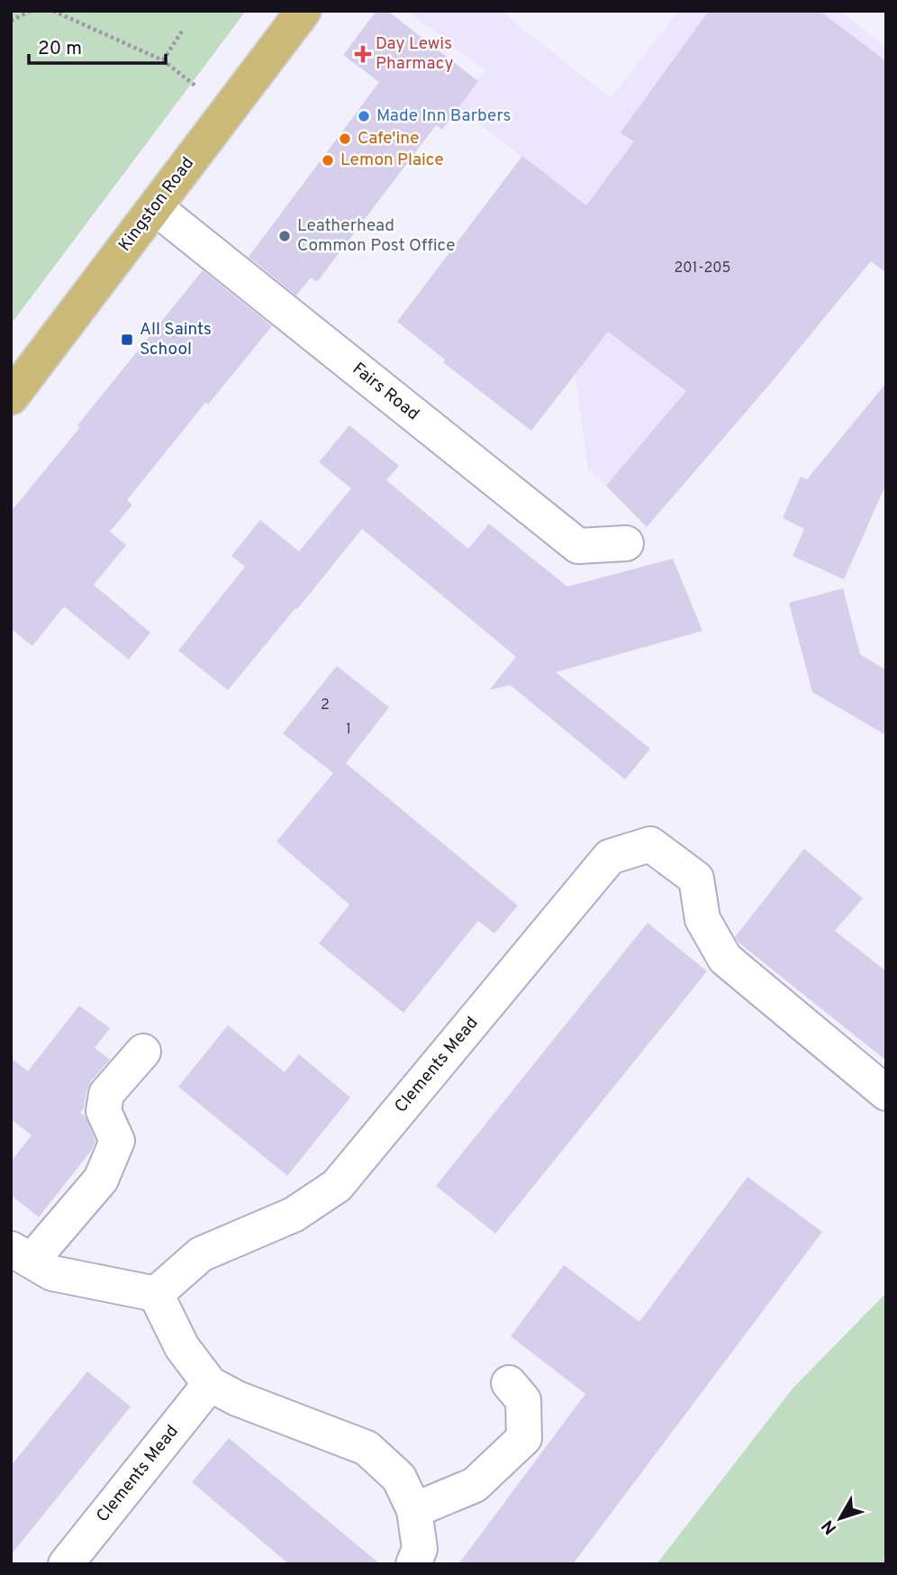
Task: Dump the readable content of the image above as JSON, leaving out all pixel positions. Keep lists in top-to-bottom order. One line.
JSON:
{"streets":{"main road":["Kingston Road"],"street":["Fairs Road","Clements Mead"]},"crossings":[["Kingston Road","Fairs Road"]],"places":{"health":["Day Lewis Pharmacy"],"other":["Made Inn Barbers","Cafe'ine","Lemon Plaice","Leatherhead Common Post Office"],"transit":["All Saints School"]},"house_numbers":["201-205","2","1"],"scale_bar":"20 m","north":"bottom left"}
